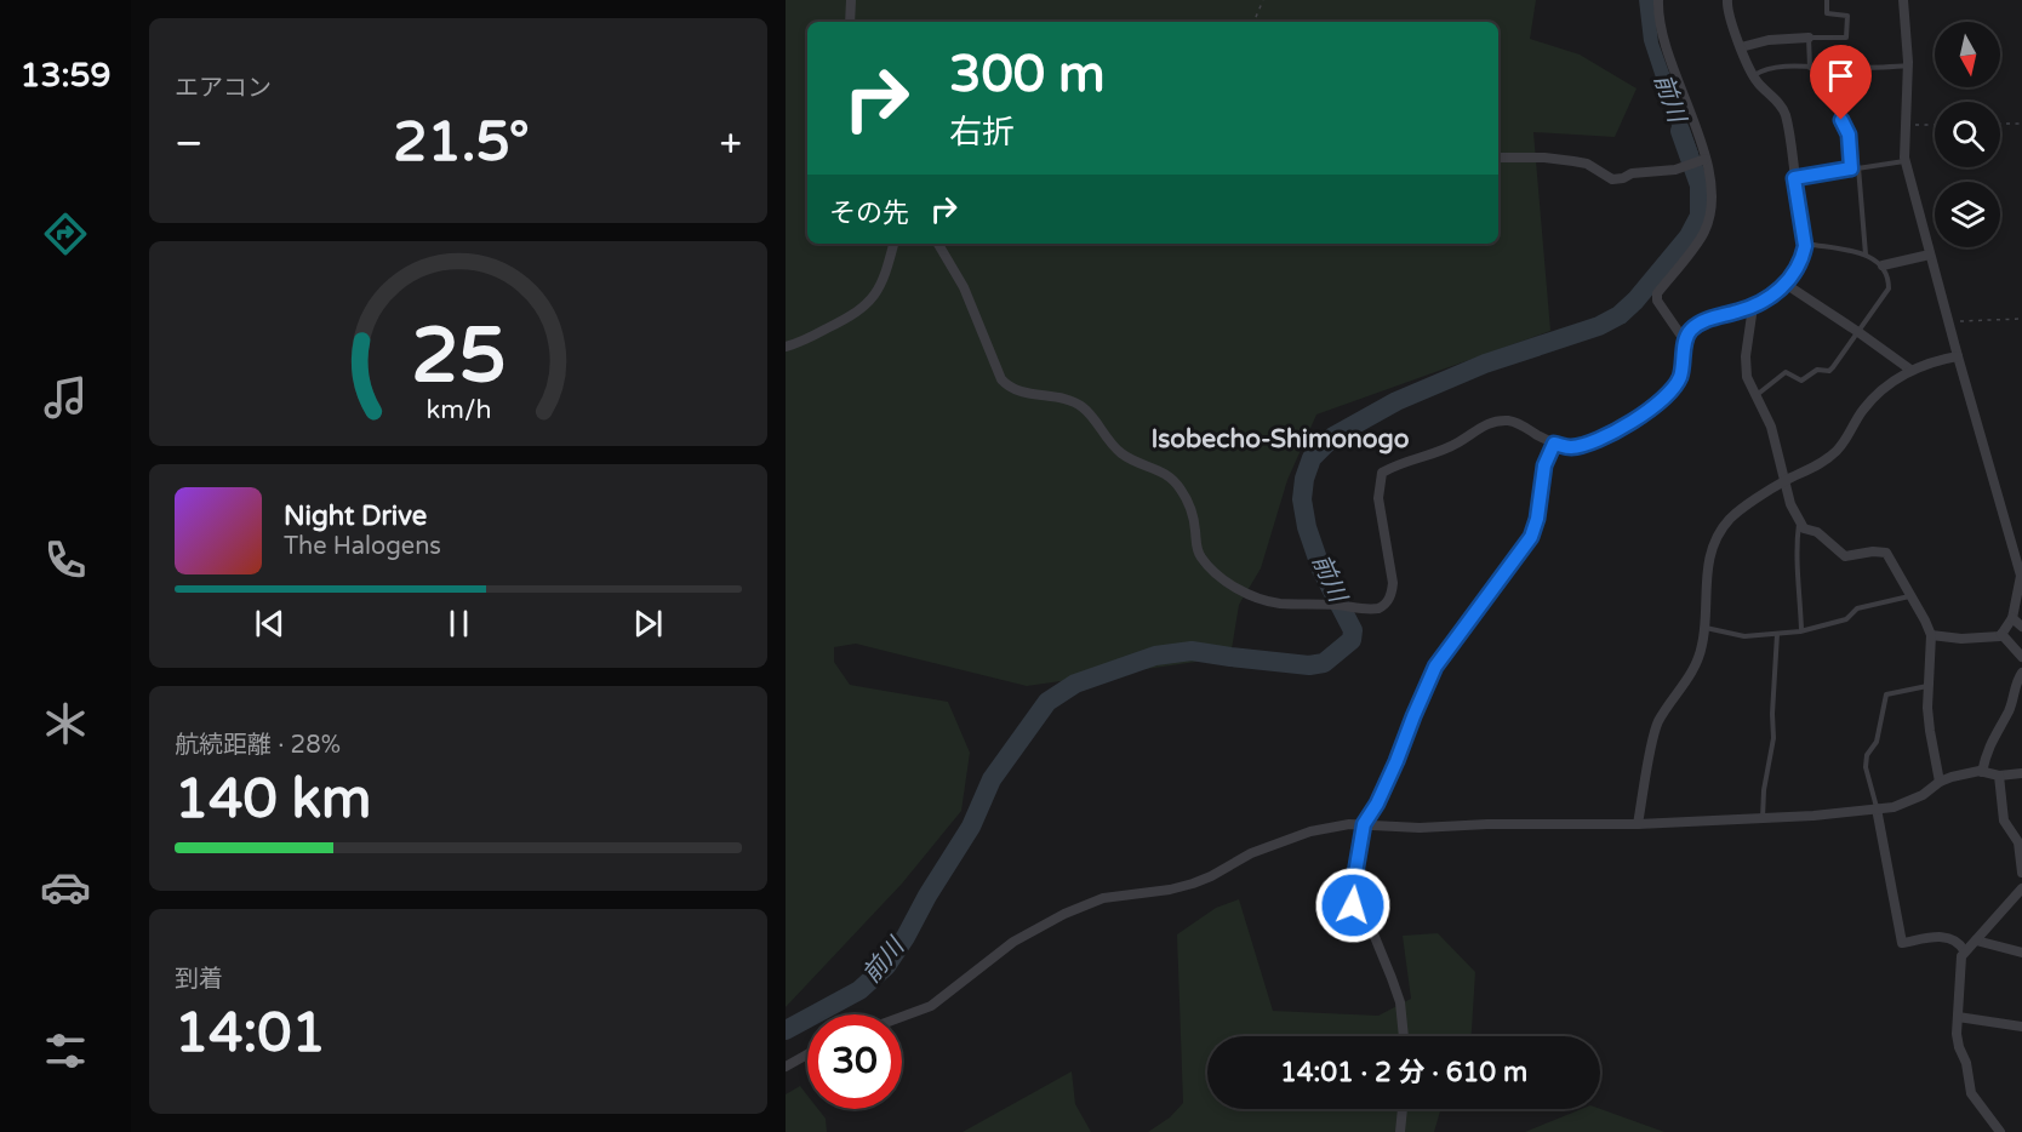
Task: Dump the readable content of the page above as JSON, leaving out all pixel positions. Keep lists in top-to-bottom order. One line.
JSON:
{"districts":["Isobecho-Shimonogo"],"water":["前川"],"north":"bottom","page":{"tabs":"13:59","tile":["エアコン",["航続距離 · 28%","140 km"],["到着","14:01"]],"turn":["300 m","右折"],"heat":["−","21.5°","+"],"then":"その先","song":["Night Drive","The Halogens"],"limit":"30","trip":"14:01 · 2 分 · 610 m","gauge":["25","km/h"]}}
